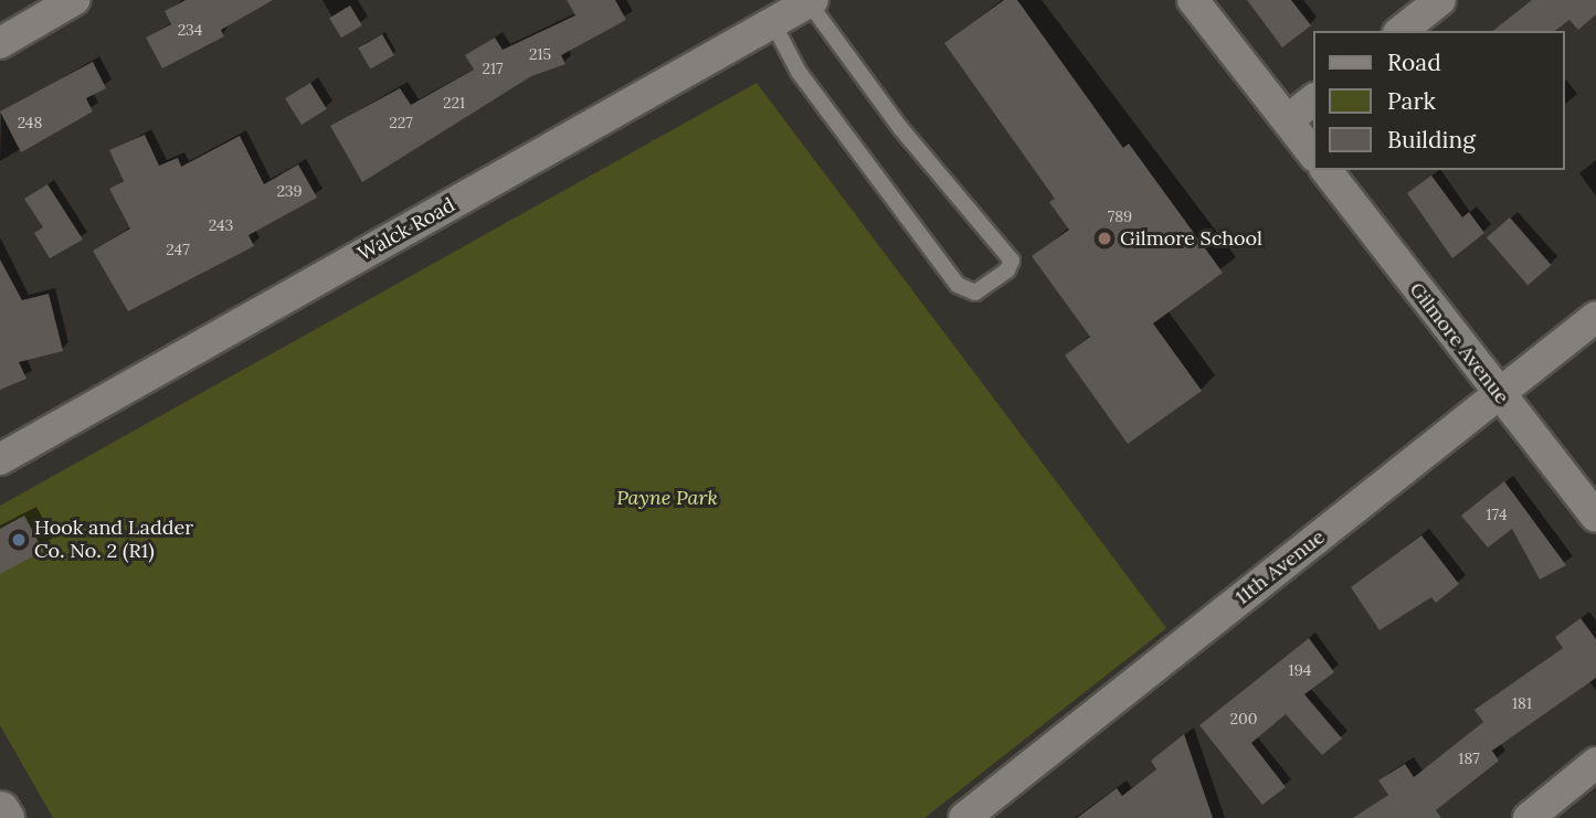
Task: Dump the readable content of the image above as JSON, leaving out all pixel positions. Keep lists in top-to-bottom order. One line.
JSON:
{"streets":{"street":["Walck Road","Gilmore Avenue","11th Avenue"]},"crossings":[["Gilmore Avenue","11th Avenue"]],"parks":["Payne Park"],"places":["Gilmore School","Hook and Ladder Co. No. 2 (R1)"],"house_numbers":["234","215","217","221","248","227","239","789","243","247","174","194","181","200","187"],"legend":["Road","Park","Building"]}
